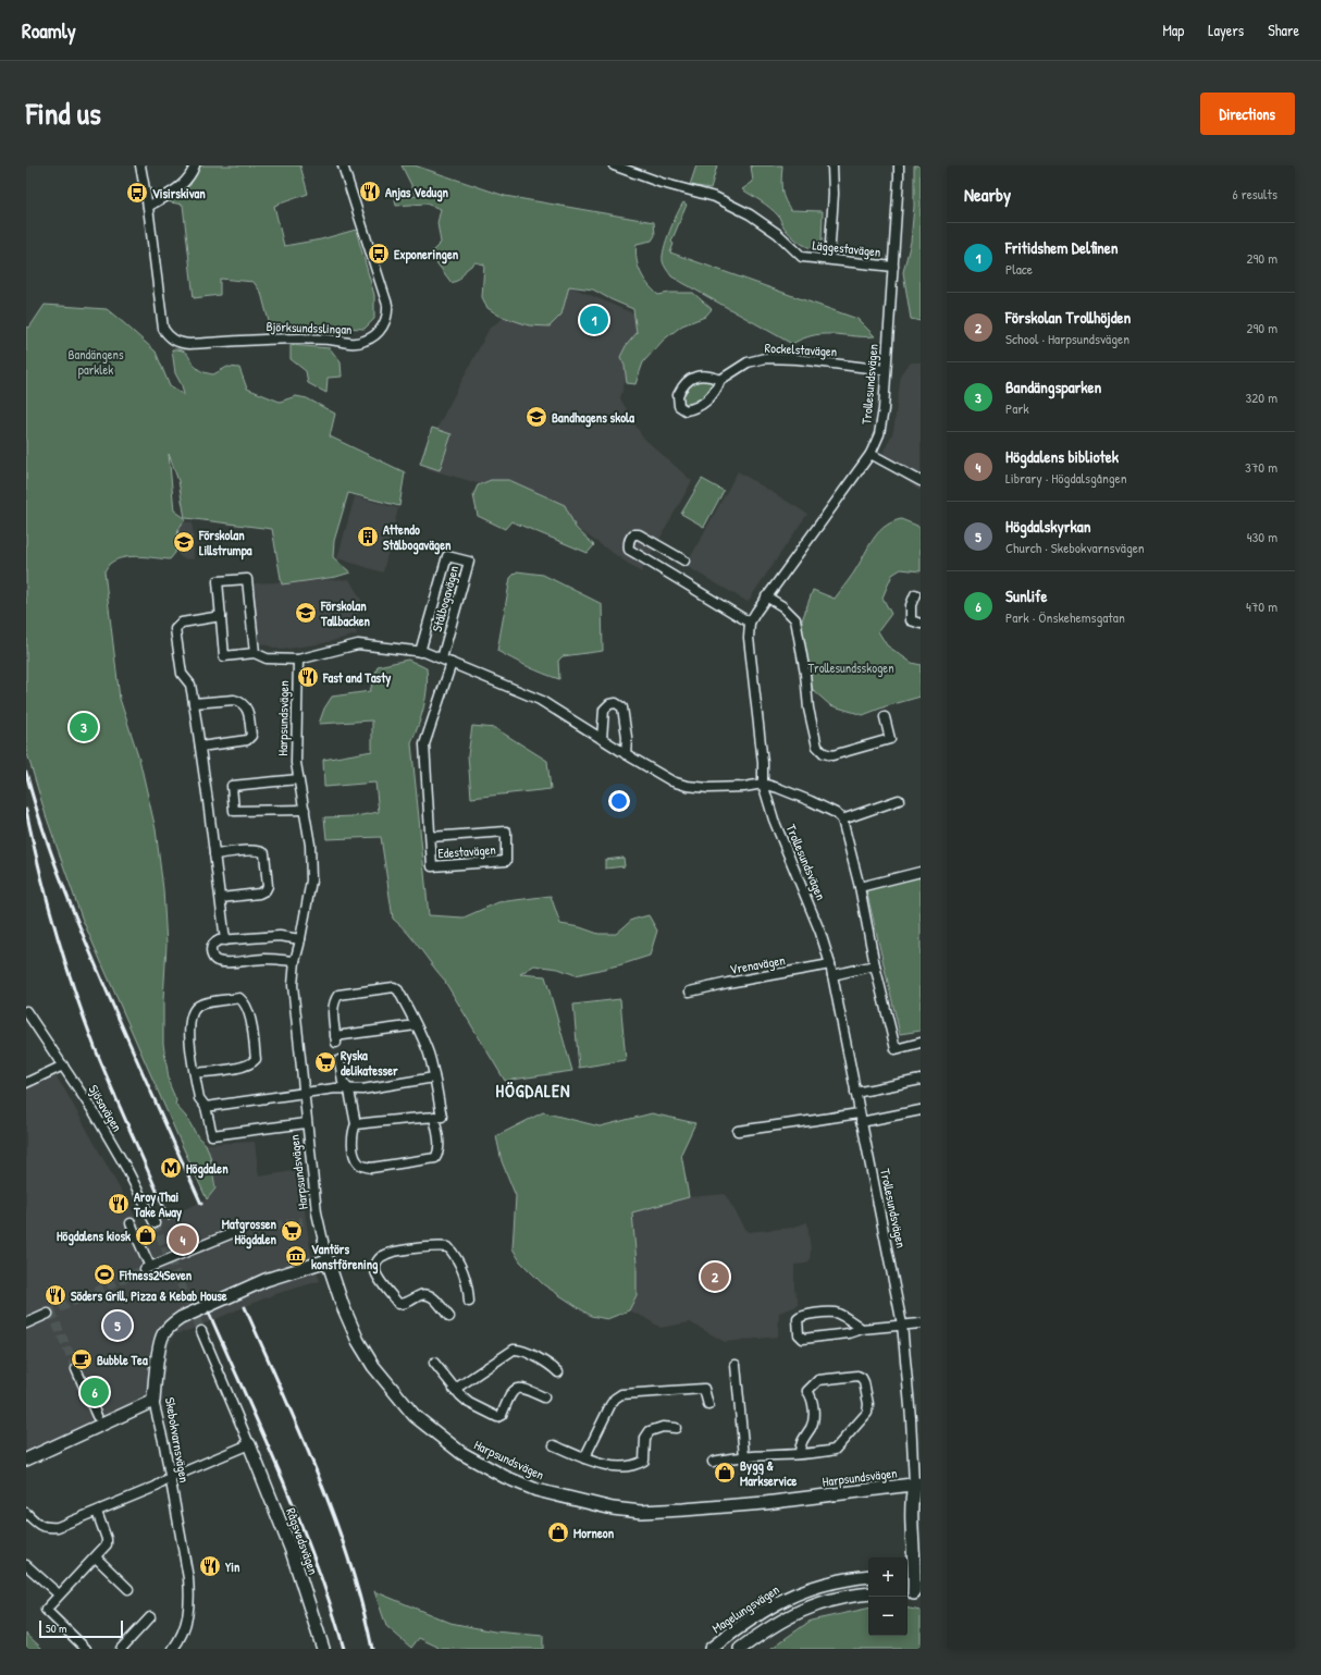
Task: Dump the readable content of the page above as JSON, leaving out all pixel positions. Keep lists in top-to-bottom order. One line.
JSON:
{"streets":{"street":["Läggestavägen","Björksundsslingan","Rockelstavägen","Trollesundsvägen","Stålbogavägen","Harpsundsvägen","Edestavägen","Vrenavägen","Sjösavägen","Skebokvarnsvägen","Rågsvedsvägen","Magelungsvägen"]},"crossings":[["Läggestavägen","Trollesundsvägen"],["Rockelstavägen","Trollesundsvägen"],["Trollesundsvägen","Harpsundsvägen"],["Trollesundsvägen","Vrenavägen"],["Harpsundsvägen","Skebokvarnsvägen"]],"districts":["HÖGDALEN"],"parks":["Bandängens parklek","Trollesundsskogen"],"places":{"restaurant":["Anjas Vedugn","Fast and Tasty","Aroy Thai Take Away","Söders Grill, Pizza & Kebab House","Yin"],"bus stop":["Visirskivan","Exponeringen"],"school or university":["Bandhagens skola","Förskolan Lillstrumpa","Förskolan Tallbacken"],"building":["Attendo Stålbogavägen"],"supermarket":["Ryska delikatesser","Matgrossen Högdalen"],"metro station":["Högdalen"],"shop":["Högdalens kiosk","Bygg & Markservice","Morneon"],"museum":["Vantörs konstförening"],"sports":["Fitness24Seven"],"cafe":["Bubble Tea"]},"scale_bar":"50 m","page":{"header":"Roamly","nav":["Map","Layers","Share"],"title":"Find us","buttons":"Directions","heading":["Nearby","6 results"],"list":[{"mark":"1","name":"Fritidshem Delfinen","note":"Place","value":"290 m"},{"mark":"2","name":"Förskolan Trollhöjden","note":"School · Harpsundsvägen","value":"290 m"},{"mark":"3","name":"Bandängsparken","note":"Park","value":"320 m"},{"mark":"4","name":"Högdalens bibliotek","note":"Library · Högdalsgången","value":"370 m"},{"mark":"5","name":"Högdalskyrkan","note":"Church · Skebokvarnsvägen","value":"430 m"},{"mark":"6","name":"Sunlife","note":"Park · Önskehemsgatan","value":"470 m"}],"pins":["1","3","4","2","5","6"],"map_buttons":["+","−"],"scale":"50 m"}}
